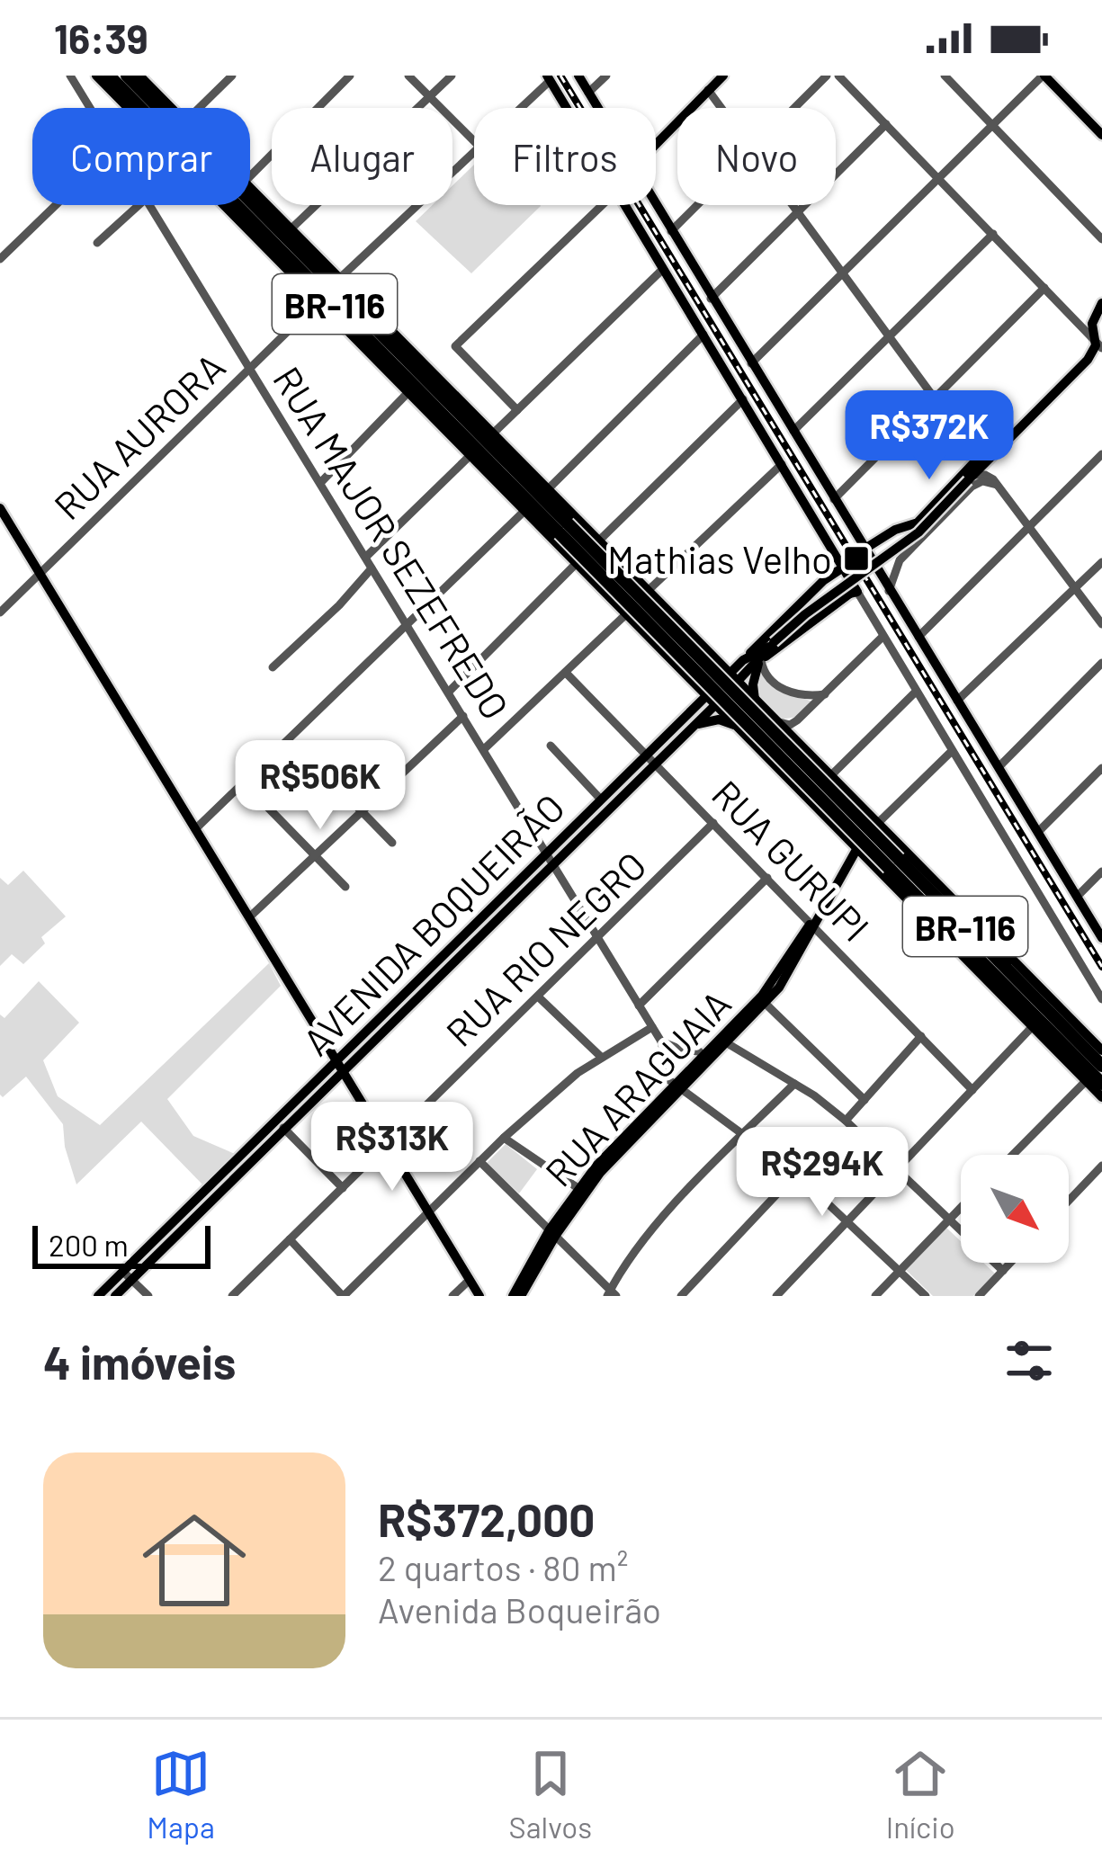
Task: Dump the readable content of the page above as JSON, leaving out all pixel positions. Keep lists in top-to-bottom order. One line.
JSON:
{"streets":{"highway":["BR-116"],"main road":["AVENIDA BOQUEIRÃO","RUA ARAGUAIA"],"street":["RUA AURORA","RUA MAJOR SEZEFREDO","RUA GURUPI","RUA RIO NEGRO"]},"crossings":[["RUA AURORA","RUA MAJOR SEZEFREDO"],["RUA MAJOR SEZEFREDO","AVENIDA BOQUEIRÃO"],["RUA MAJOR SEZEFREDO","RUA RIO NEGRO"],["RUA MAJOR SEZEFREDO","RUA ARAGUAIA"],["RUA GURUPI","AVENIDA BOQUEIRÃO"],["RUA GURUPI","RUA RIO NEGRO"],["RUA GURUPI","RUA ARAGUAIA"]],"places":{"transit":["Mathias Velho"]},"scale_bar":"200 m","north":"bottom right","page":{"status":"16:39","chip":["Comprar","Alugar","Filtros","Novo"],"price":["R$372K","R$506K","R$313K","R$294K"],"scale":"200 m","heading":"4 imóveis","list":[{"name":"R$372,000","note":"2 quartos · 80 m² · Avenida Boqueirão"}],"tabs":["Mapa","Salvos","Início"]}}
